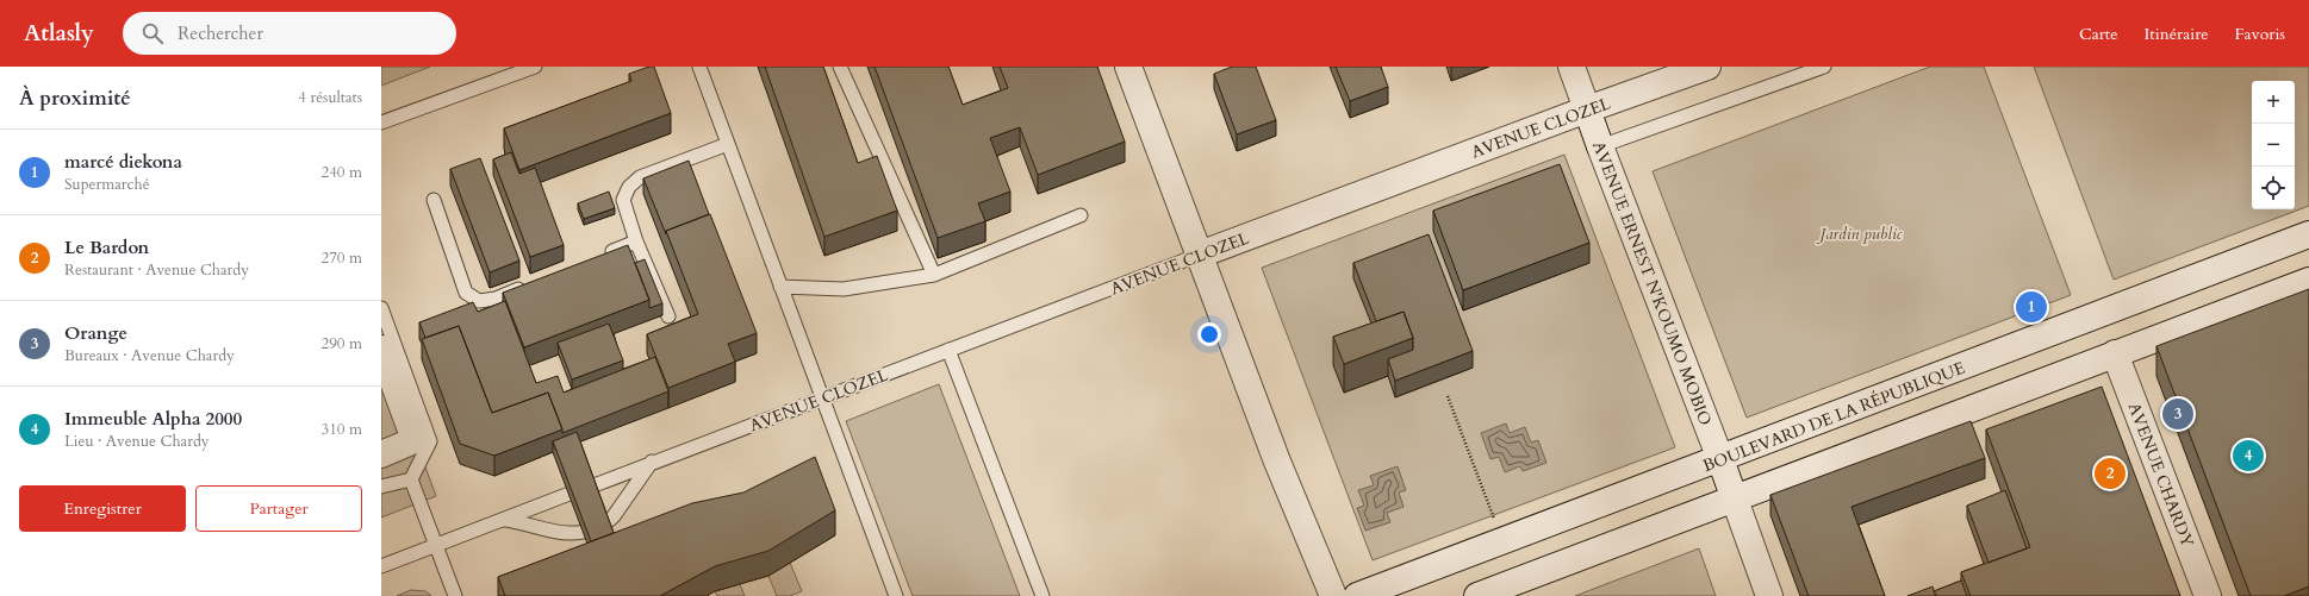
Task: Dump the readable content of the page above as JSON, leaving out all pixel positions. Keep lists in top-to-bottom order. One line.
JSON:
{"streets":{"street":["AVENUE CLOZEL","AVENUE ERNEST N'KOUMO MOBIO","BOULEVARD DE LA RÉPUBLIQUE","AVENUE CHARDY"]},"crossings":[["AVENUE CLOZEL","AVENUE ERNEST N'KOUMO MOBIO"],["AVENUE ERNEST N'KOUMO MOBIO","BOULEVARD DE LA RÉPUBLIQUE"]],"parks":["Jardin public"],"page":{"header":"Atlasly","search":"Rechercher","nav":["Carte","Itinéraire","Favoris"],"heading":["À proximité","4 résultats"],"map_buttons":["+","−"],"list":[{"mark":"1","name":"marcé diekona","note":"Supermarché","value":"240 m"},{"mark":"2","name":"Le Bardon","note":"Restaurant · Avenue Chardy","value":"270 m"},{"mark":"3","name":"Orange","note":"Bureaux · Avenue Chardy","value":"290 m"},{"mark":"4","name":"Immeuble Alpha 2000","note":"Lieu · Avenue Chardy","value":"310 m"}],"pins":["1","3","4","2"],"buttons":["Enregistrer","Partager"]}}
